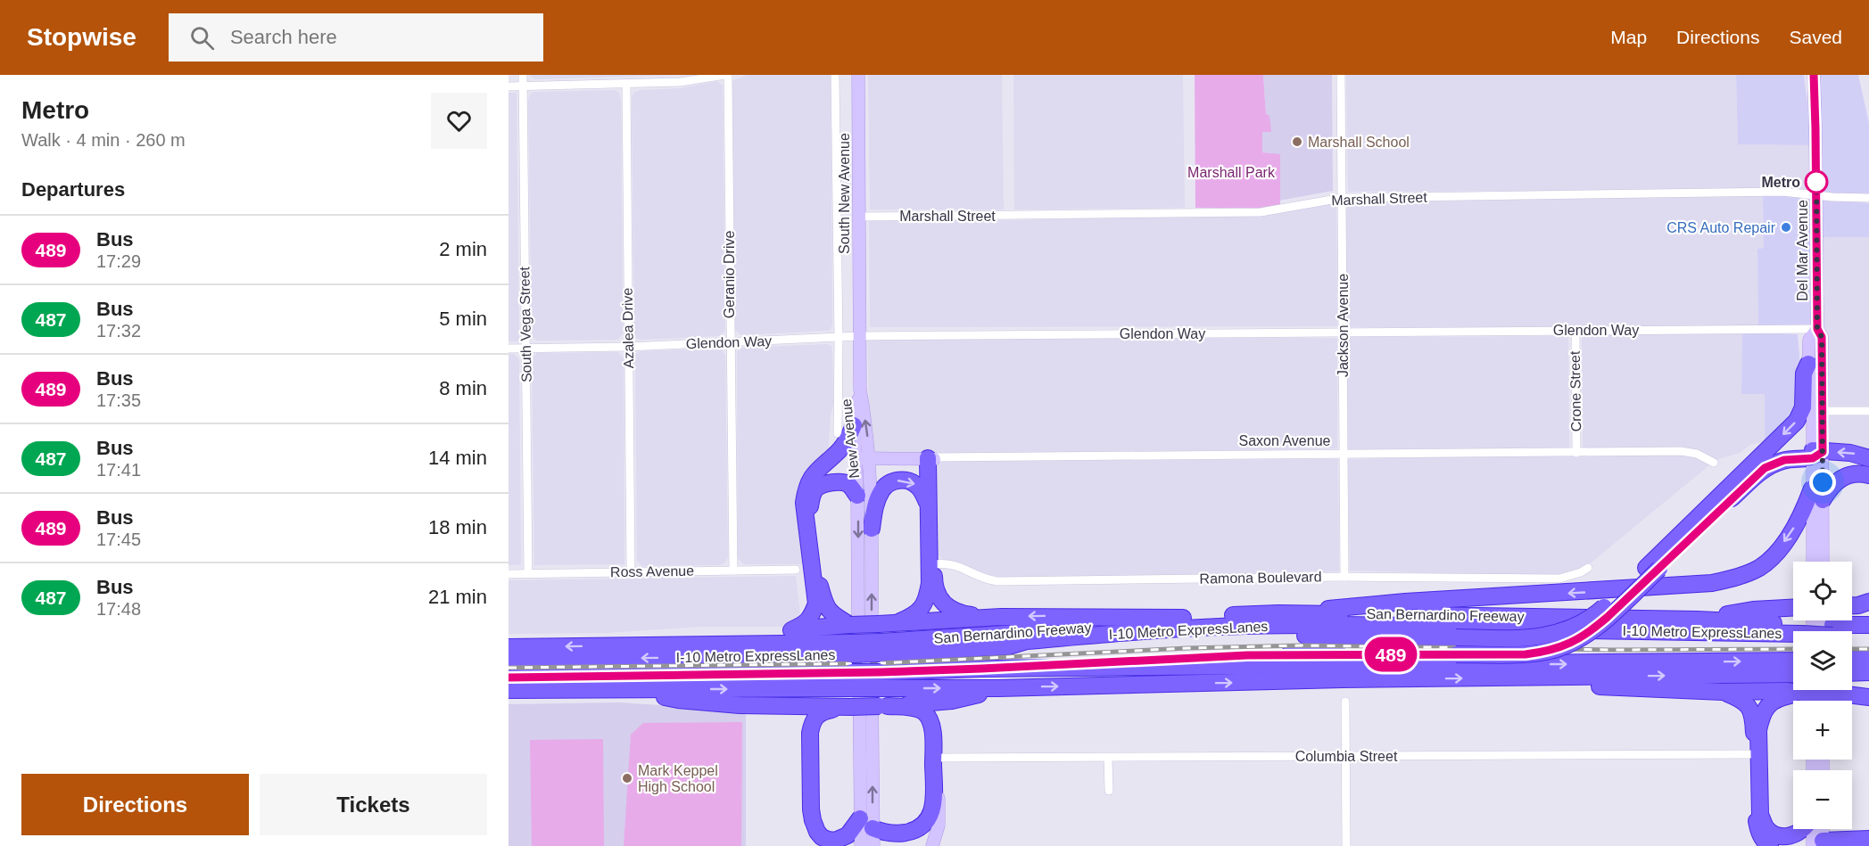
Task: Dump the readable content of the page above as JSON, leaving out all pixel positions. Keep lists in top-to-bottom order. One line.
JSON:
{"streets":{"highway":["San Bernardino Freeway","I-10 Metro ExpressLanes"],"main road":["South New Avenue","Del Mar Avenue","New Avenue","Saxon Avenue"],"street":["Marshall Street","Geranio Drive","South Vega Street","Jackson Avenue","Azalea Drive","Glendon Way","Crone Street","Ross Avenue","Ramona Boulevard","Columbia Street"]},"crossings":[["South New Avenue","Marshall Street"],["South New Avenue","Glendon Way"],["Marshall Street","Del Mar Avenue"],["Marshall Street","Jackson Avenue"],["Del Mar Avenue","Glendon Way"],["Geranio Drive","Glendon Way"],["Geranio Drive","Ross Avenue"],["South Vega Street","Glendon Way"],["South Vega Street","Ross Avenue"],["Jackson Avenue","Glendon Way"],["Jackson Avenue","Saxon Avenue"],["Jackson Avenue","Ramona Boulevard"],["Azalea Drive","Glendon Way"],["Azalea Drive","Ross Avenue"],["Glendon Way","Crone Street"],["Crone Street","Saxon Avenue"],["New Avenue","Saxon Avenue"],["San Bernardino Freeway","I-10 Metro ExpressLanes"]],"parks":["Marshall Park"],"places":["Marshall School","Metro","CRS Auto Repair","Mark Keppel High School"],"lines":["bus line 489"],"page":{"header":"Stopwise","search":"Search here","nav":["Map","Directions","Saved"],"heading":[["Metro","Walk · 4 min · 260 m"],"Departures"],"on_map":"489","list":[{"mark":"489","name":"Bus","note":"17:29","value":"2 min"},{"mark":"487","name":"Bus","note":"17:32","value":"5 min"},{"mark":"489","name":"Bus","note":"17:35","value":"8 min"},{"mark":"487","name":"Bus","note":"17:41","value":"14 min"},{"mark":"489","name":"Bus","note":"17:45","value":"18 min"},{"mark":"487","name":"Bus","note":"17:48","value":"21 min"}],"map_buttons":["+","−"],"buttons":["Directions","Tickets"]}}
